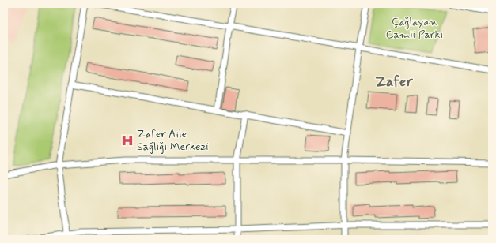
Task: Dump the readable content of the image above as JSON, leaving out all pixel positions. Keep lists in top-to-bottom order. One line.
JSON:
{"districts":["Zafer"],"parks":["Çağlayan Camii Parkı"],"places":{"hospital":["Zafer Aile Sağlığı Merkezi"]}}
